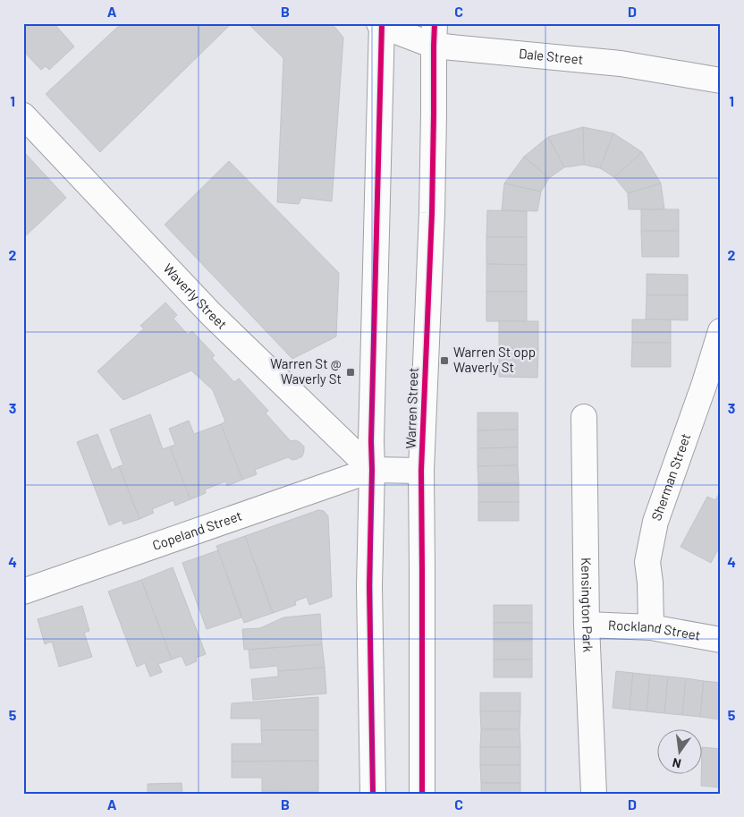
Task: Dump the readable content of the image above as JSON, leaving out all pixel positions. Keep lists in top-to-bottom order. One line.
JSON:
{"streets":{"street":["Dale Street","Waverly Street","Warren Street","Sherman Street","Copeland Street","Kensington Park","Rockland Street"]},"crossings":[["Dale Street","Warren Street"],["Waverly Street","Copeland Street"],["Sherman Street","Rockland Street"],["Kensington Park","Rockland Street"]],"places":{"transit":["Warren St opp Waverly St","Warren St @ Waverly St"]},"north":"bottom","grid":{"columns":["A","B","C","D"],"rows":["1","2","3","4","5"]}}
